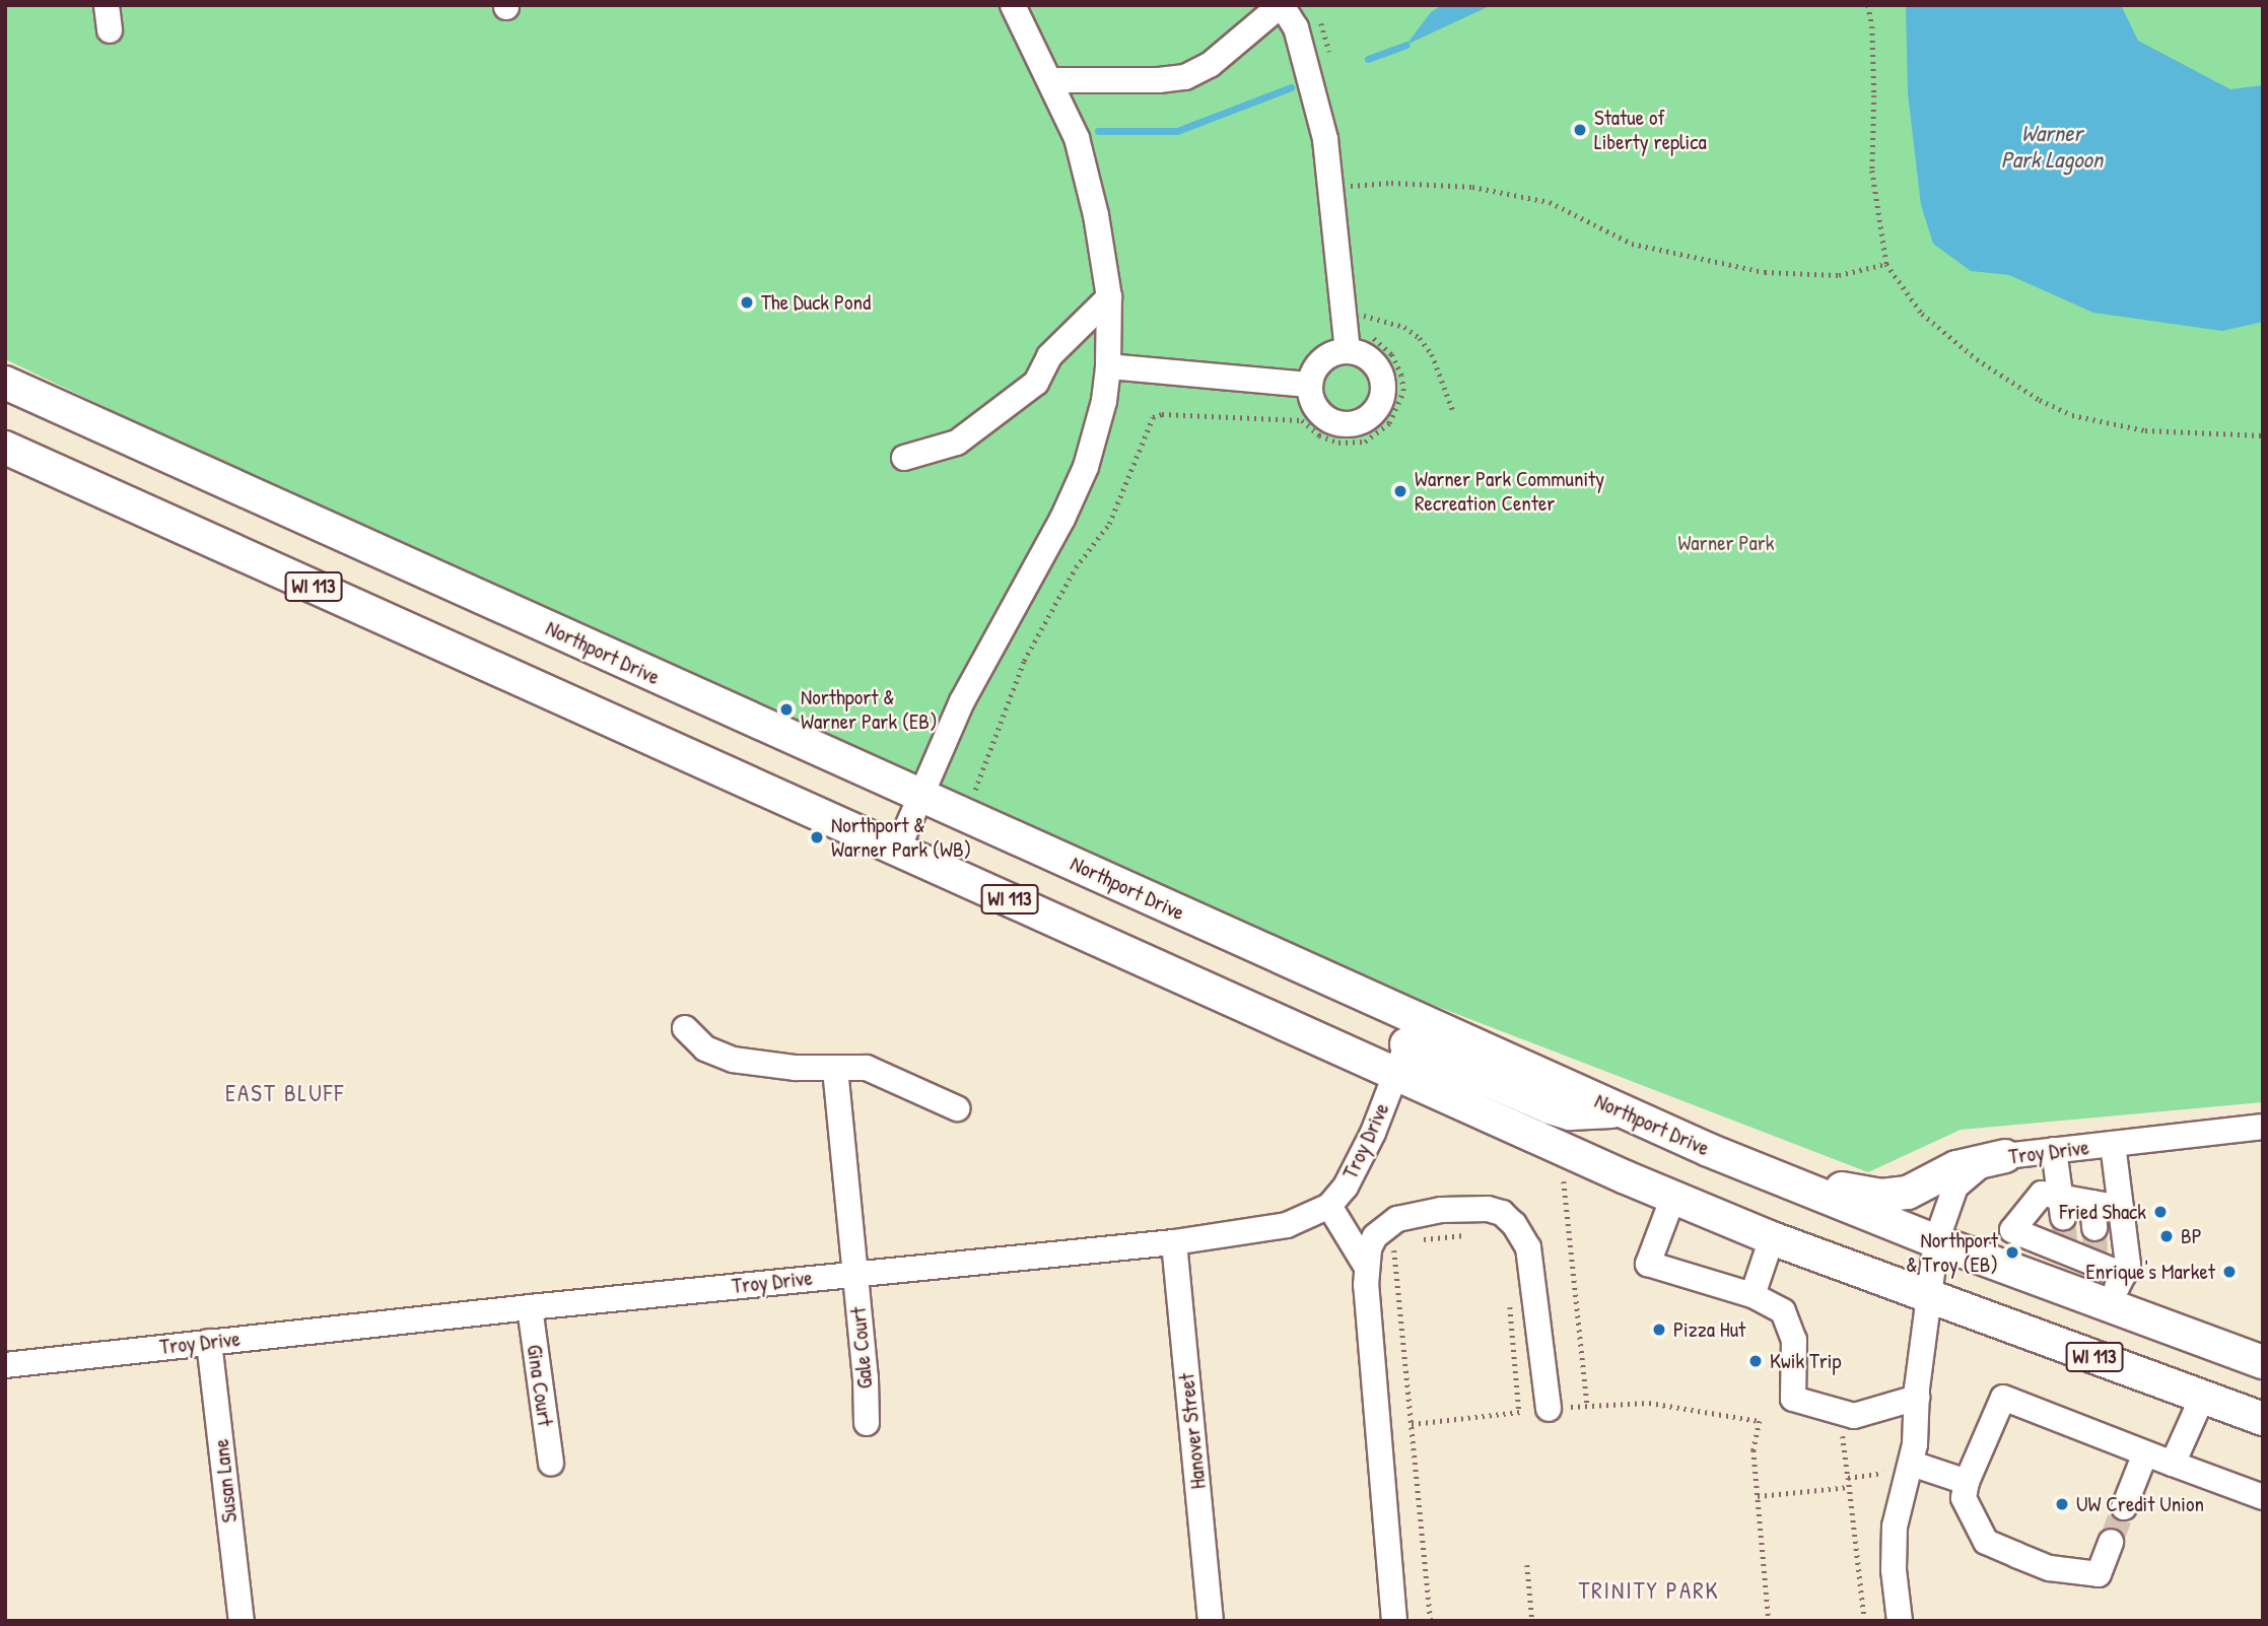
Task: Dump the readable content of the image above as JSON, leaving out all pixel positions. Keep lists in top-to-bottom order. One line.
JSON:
{"streets":{"main road":["WI 113","Northport Drive"],"street":["Troy Drive","Gale Court","Gina Court","Hanover Street","Susan Lane"]},"crossings":[["WI 113","Troy Drive"],["Northport Drive","Troy Drive"],["Troy Drive","Gale Court"],["Troy Drive","Gina Court"],["Troy Drive","Hanover Street"],["Troy Drive","Susan Lane"]],"districts":["EAST BLUFF","TRINITY PARK"],"water":["Warner Park Lagoon"],"parks":["Warner Park"],"places":["Statue of Liberty replica","The Duck Pond","Warner Park Community Recreation Center","Northport & Warner Park (EB)","Northport & Warner Park (WB)","Fried Shack","BP","Northport & Troy (EB)","Enrique's Market","Pizza Hut","Kwik Trip","UW Credit Union"]}
